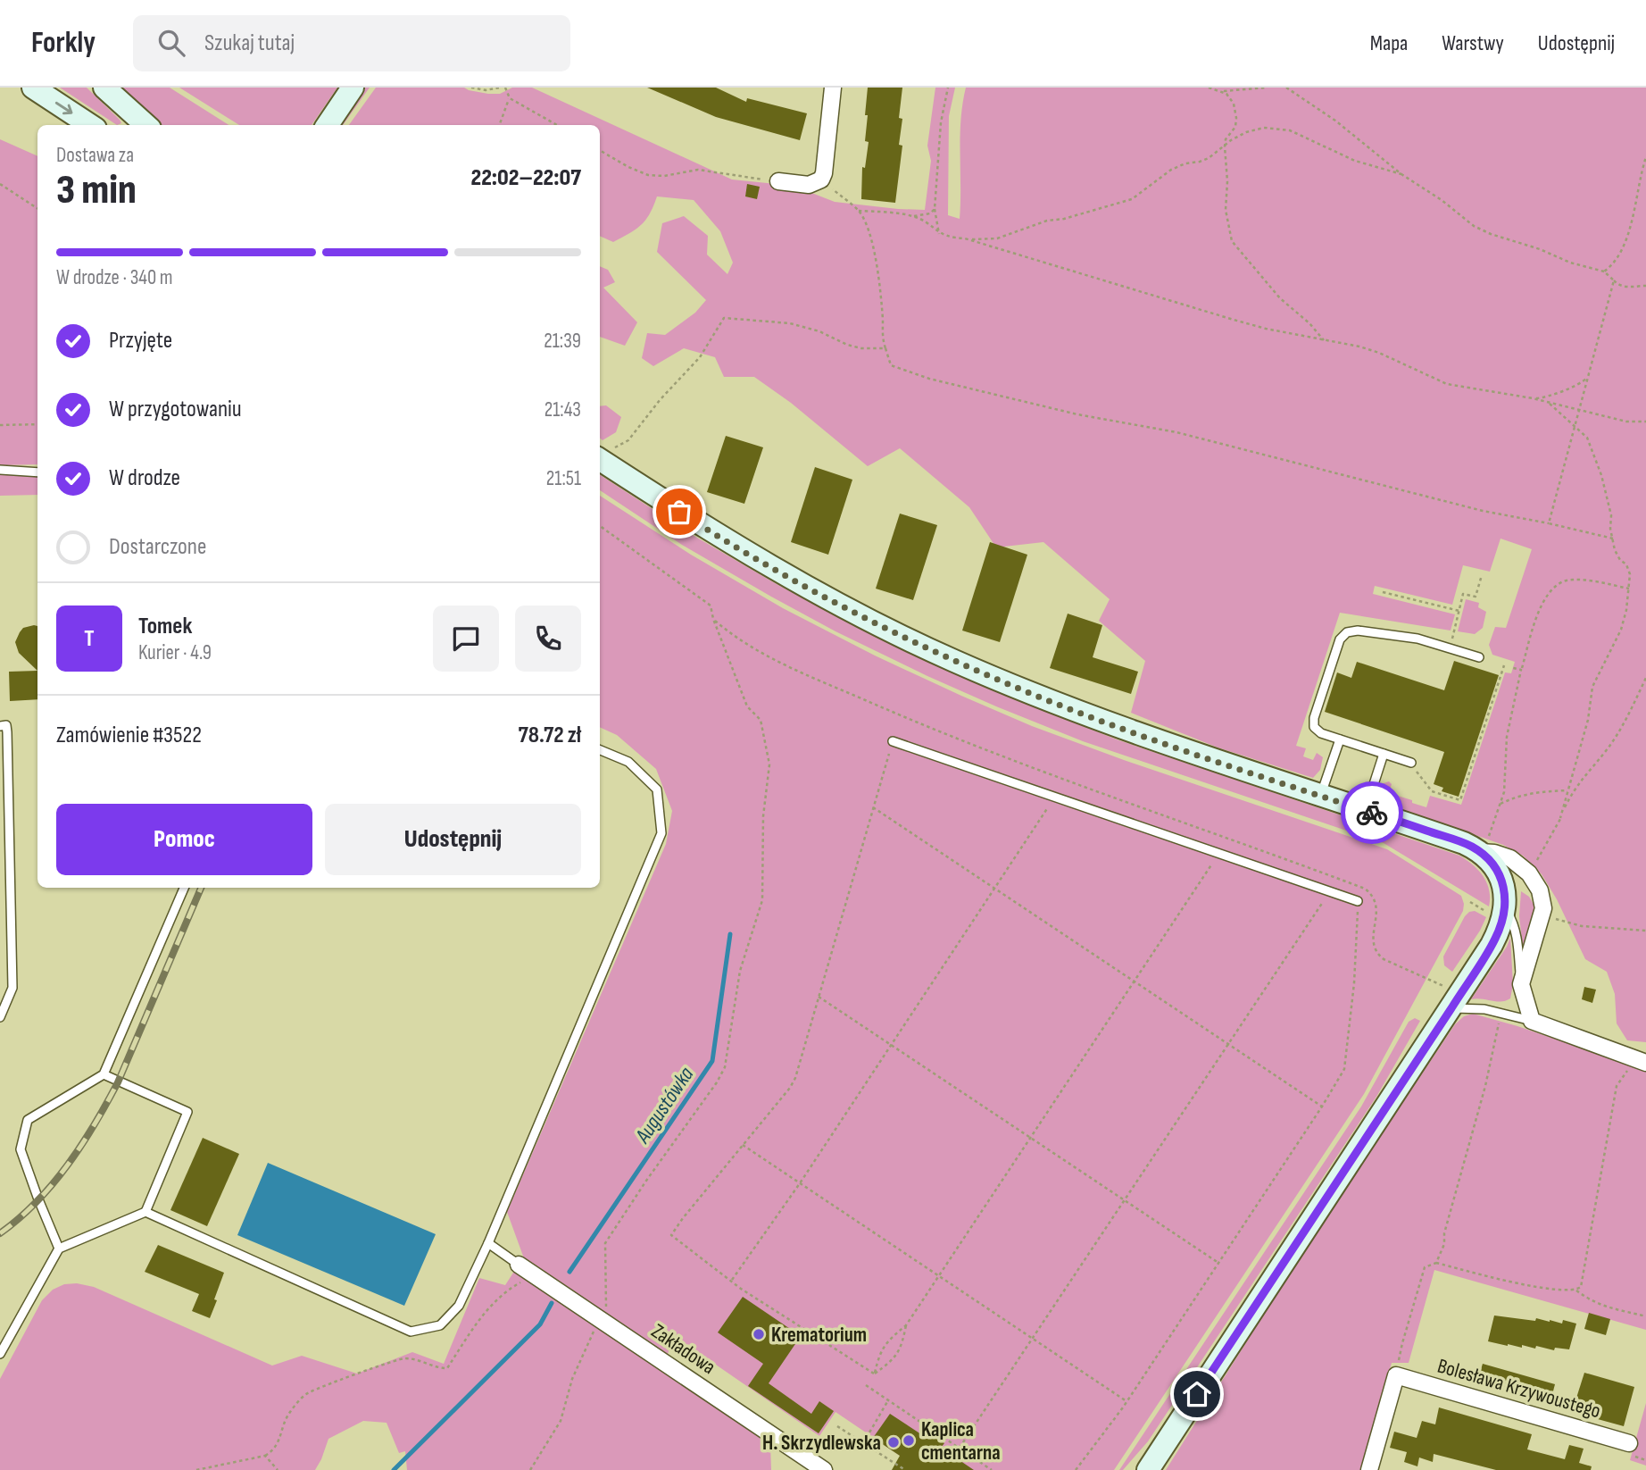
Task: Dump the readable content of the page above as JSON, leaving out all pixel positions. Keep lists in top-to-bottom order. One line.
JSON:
{"streets":{"street":["Zakładowa","Bolesława Krzywoustego"]},"water":["Augustówka"],"places":["Krematorium","Kaplica cmentarna","H. Skrzydlewska"],"page":{"header":"Forkly","search":"Szukaj tutaj","nav":["Mapa","Warstwy","Udostępnij"],"heading":["3 min","Dostawa za","22:02–22:07"],"panel":["Tomek","Kurier · 4.9","Zamówienie #3522","78.72 zł"],"bar":"W drodze · 340 m","list":[["Przyjęte","21:39"],["W przygotowaniu","21:43"],["W drodze","21:51"],"Dostarczone"],"round":"T","buttons":["Pomoc","Udostępnij"]}}
